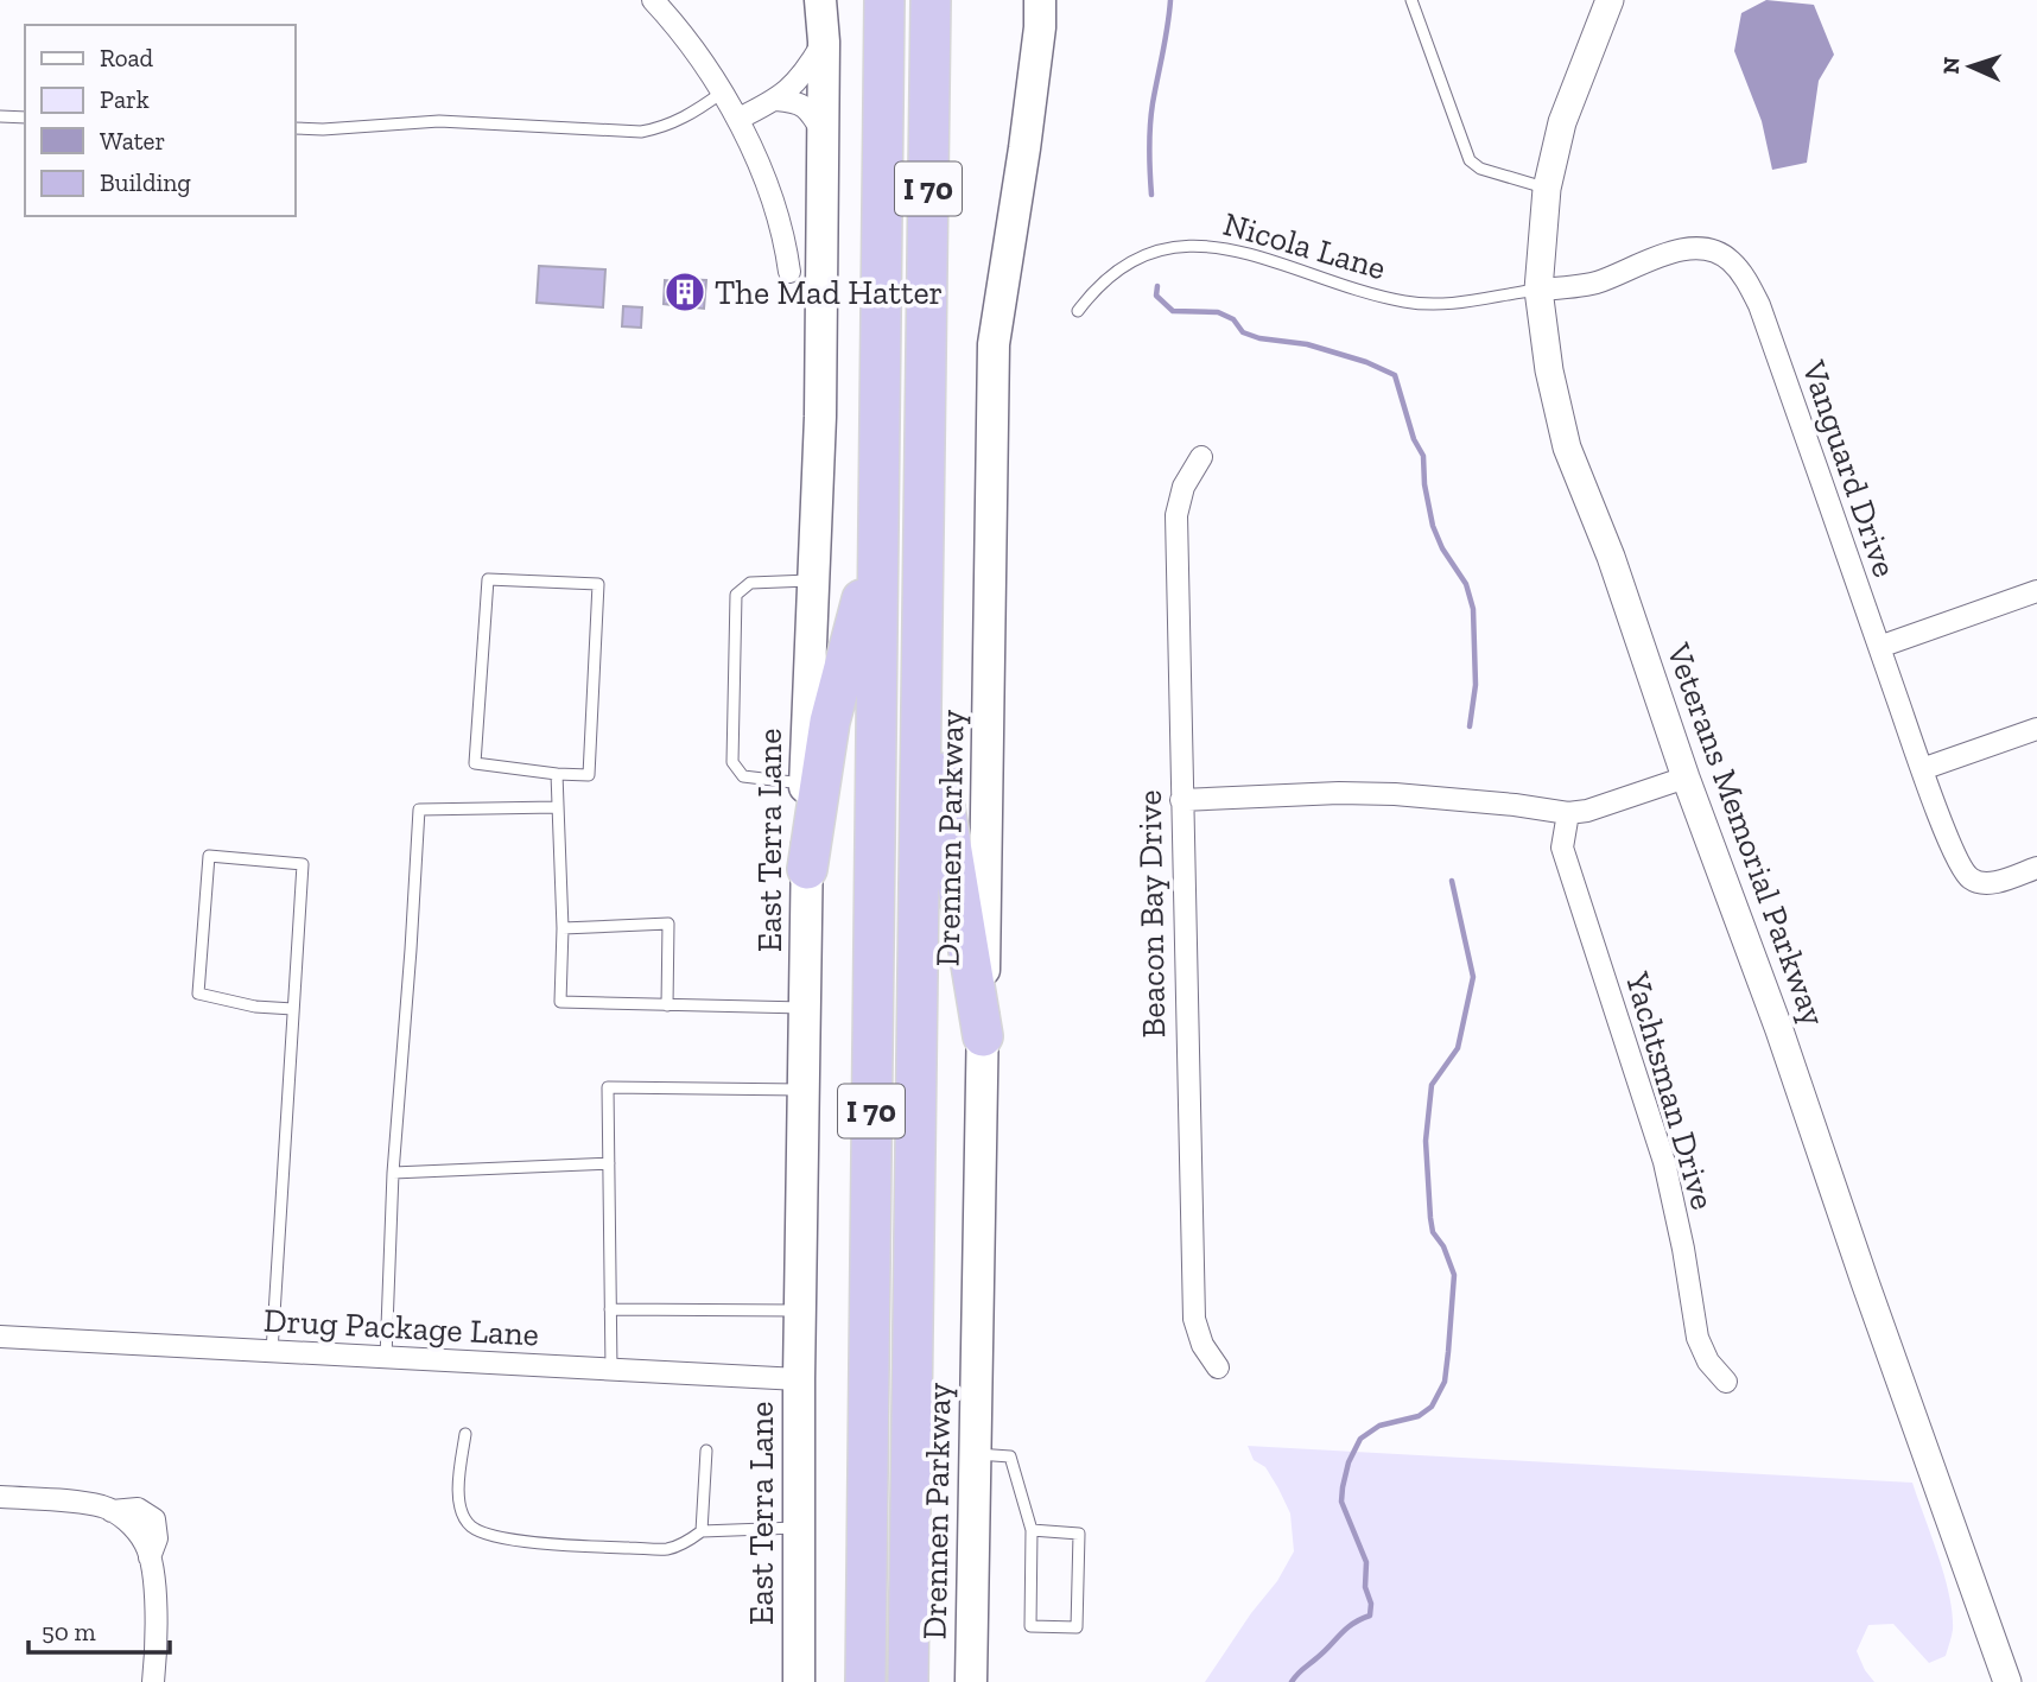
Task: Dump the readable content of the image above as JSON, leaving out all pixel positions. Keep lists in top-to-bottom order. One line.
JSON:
{"streets":{"highway":["I 70"],"main road":["Drennen Parkway","East Terra Lane"],"street":["Vanguard Drive","Veterans Memorial Parkway","Beacon Bay Drive","Yachtsman Drive","Drug Package Lane"],"lane":["Nicola Lane"]},"crossings":[["Nicola Lane","Vanguard Drive"],["Nicola Lane","Veterans Memorial Parkway"],["Vanguard Drive","Veterans Memorial Parkway"],["East Terra Lane","Drug Package Lane"]],"places":{"building":["The Mad Hatter"]},"legend":["Road","Park","Water","Building"],"scale_bar":"50 m","north":"left"}
